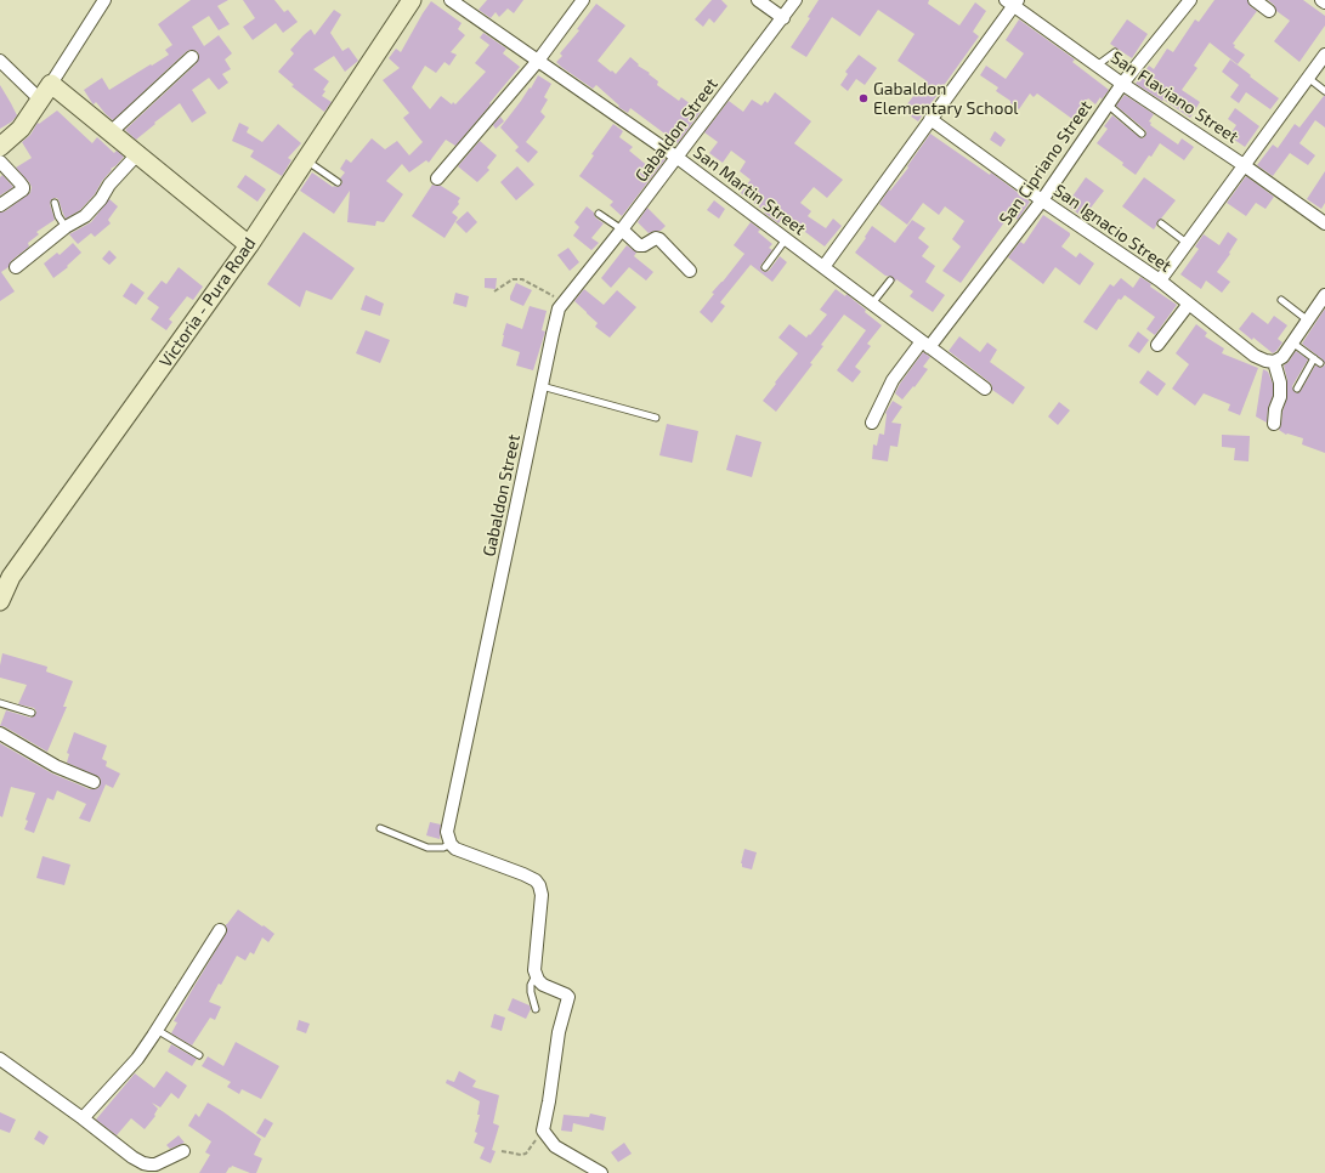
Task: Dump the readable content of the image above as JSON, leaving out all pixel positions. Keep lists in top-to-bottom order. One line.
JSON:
{"streets":{"main road":["Victoria - Pura Road"],"street":["San Flaviano Street","Gabaldon Street","San Cipriano Street","San Martin Street","San Ignacio Street"]},"crossings":[["San Flaviano Street","San Cipriano Street"],["Gabaldon Street","San Martin Street"],["San Cipriano Street","San Martin Street"],["San Cipriano Street","San Ignacio Street"]],"places":["Gabaldon Elementary School"]}
